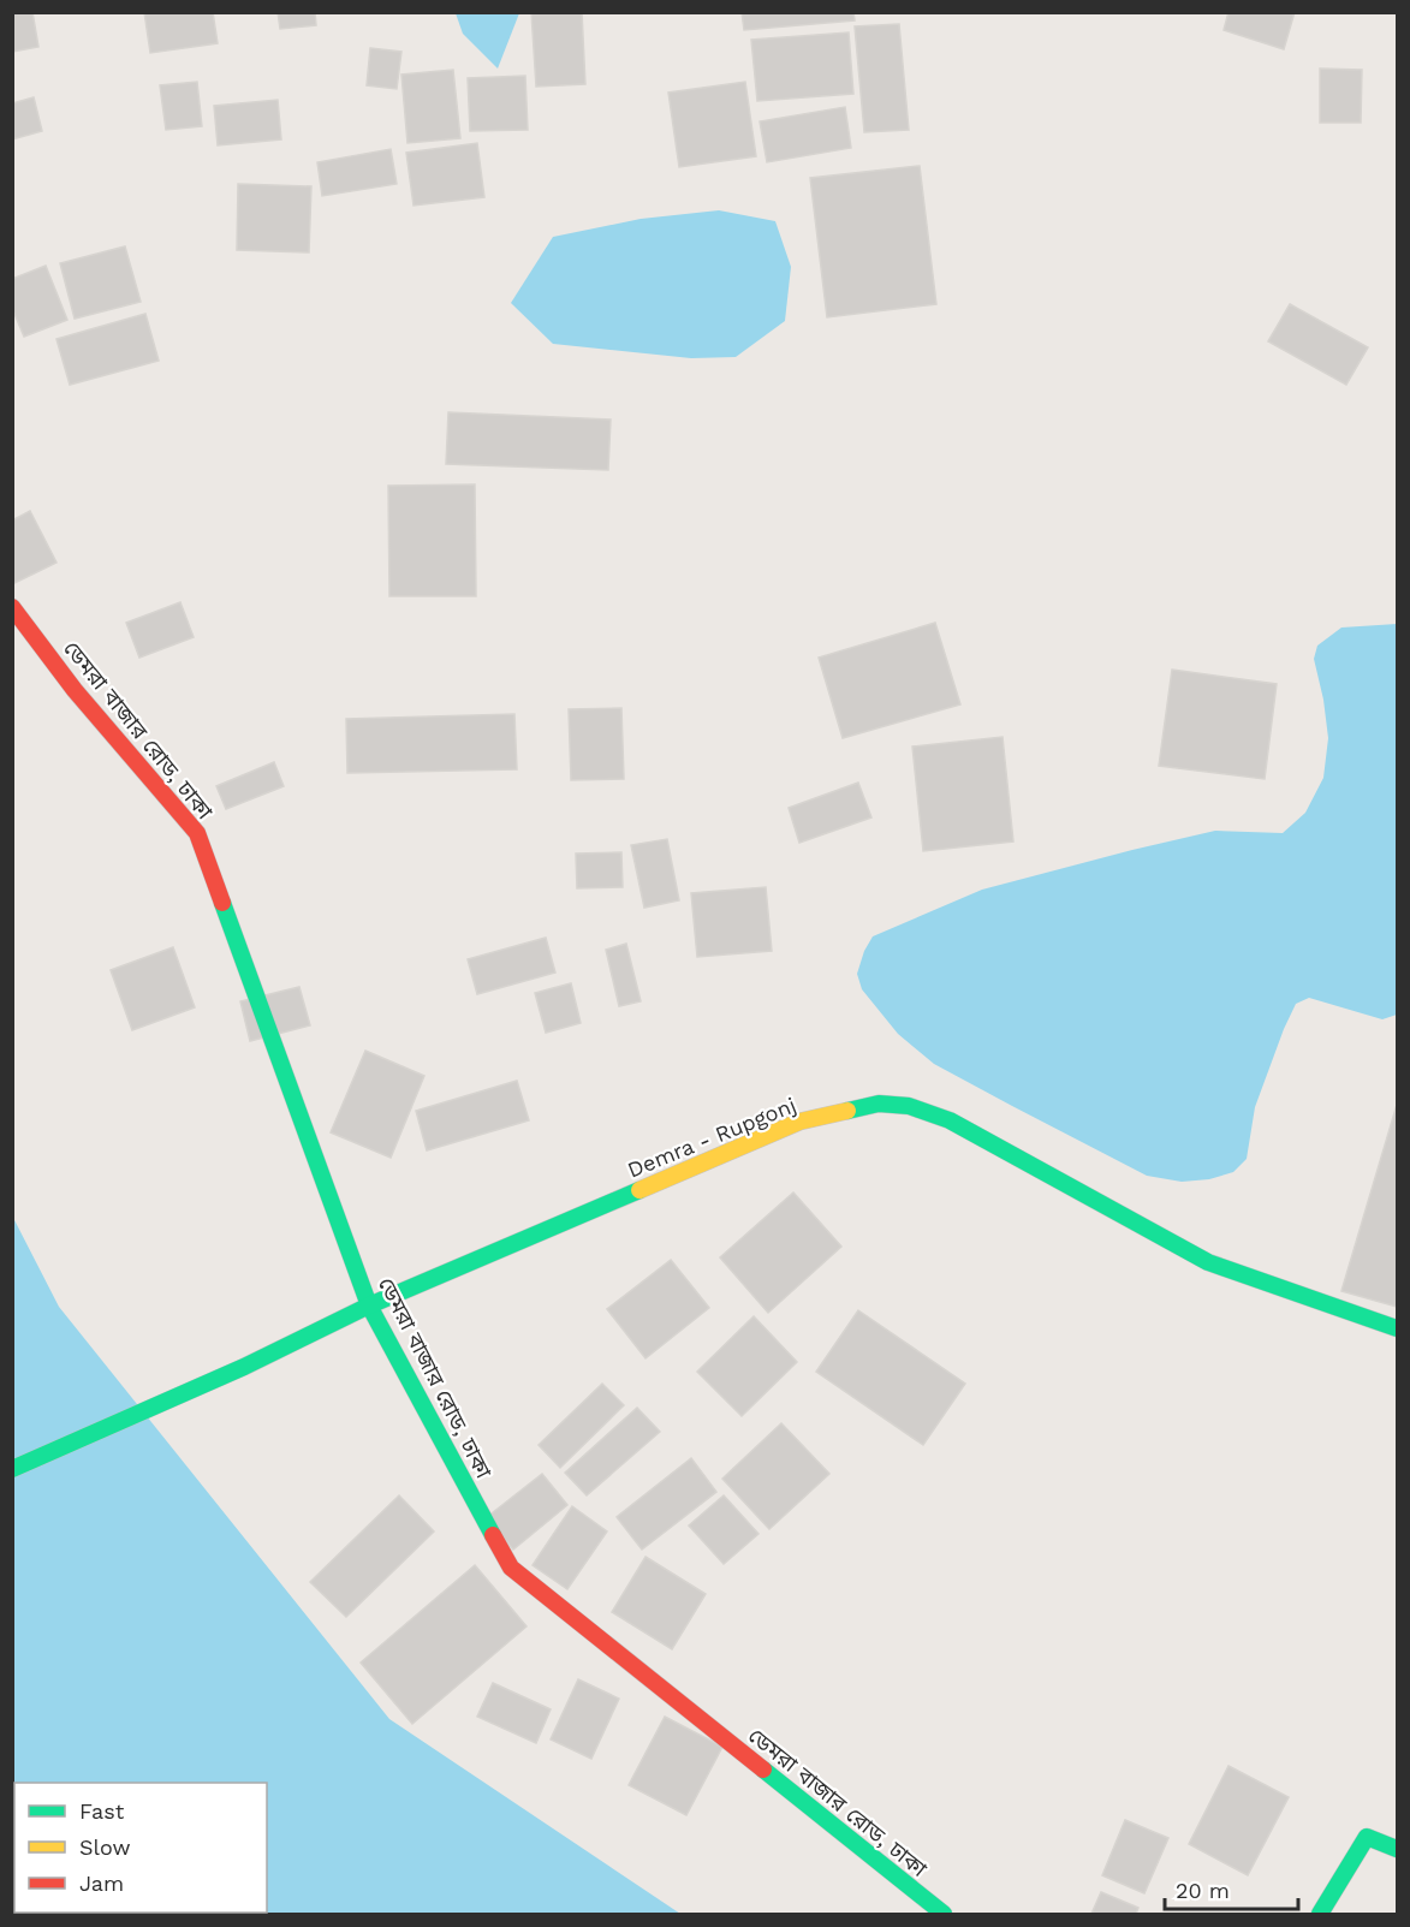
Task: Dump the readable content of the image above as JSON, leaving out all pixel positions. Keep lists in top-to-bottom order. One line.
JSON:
{"streets":{"street":["ডেমরা বাজার রোড, ঢাকা","Demra - Rupgonj"]},"crossings":[["ডেমরা বাজার রোড, ঢাকা","Demra - Rupgonj"]],"legend":["Fast","Slow","Jam"],"scale_bar":"20 m"}
